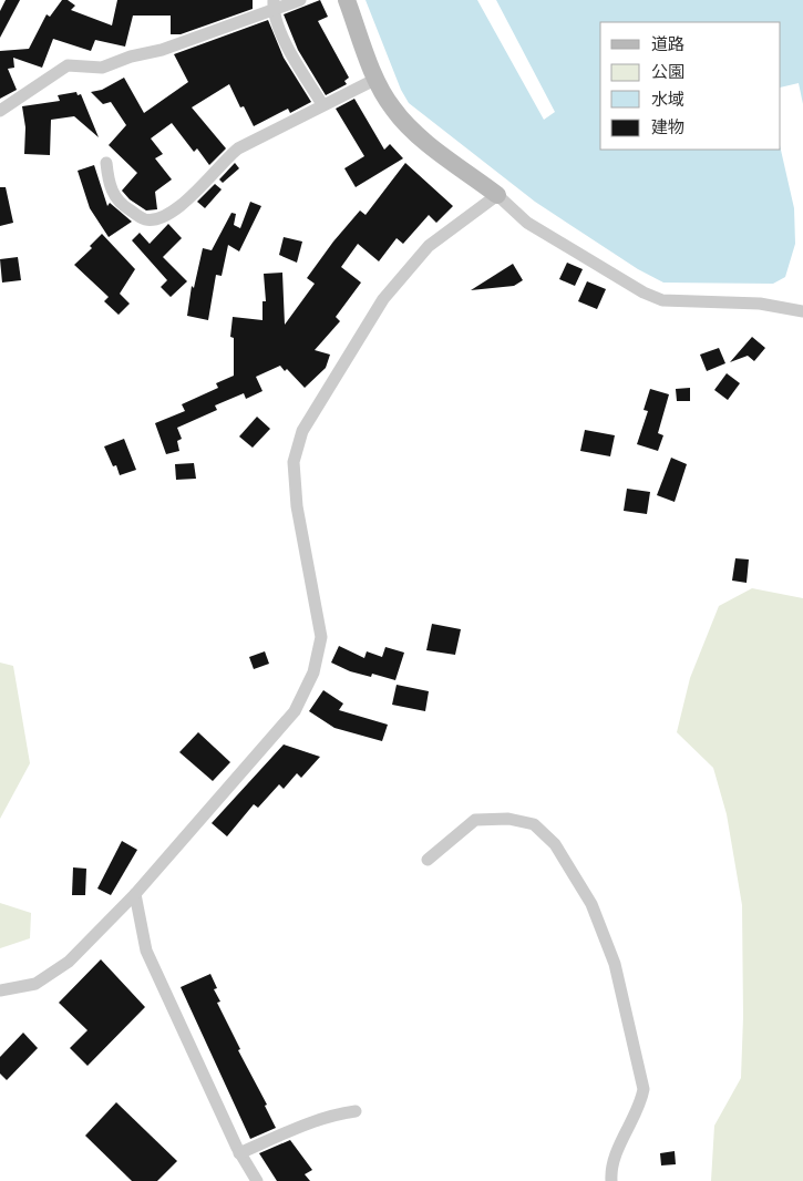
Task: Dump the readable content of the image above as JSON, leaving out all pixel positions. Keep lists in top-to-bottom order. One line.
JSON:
{"legend":["道路","公園","水域","建物"]}
